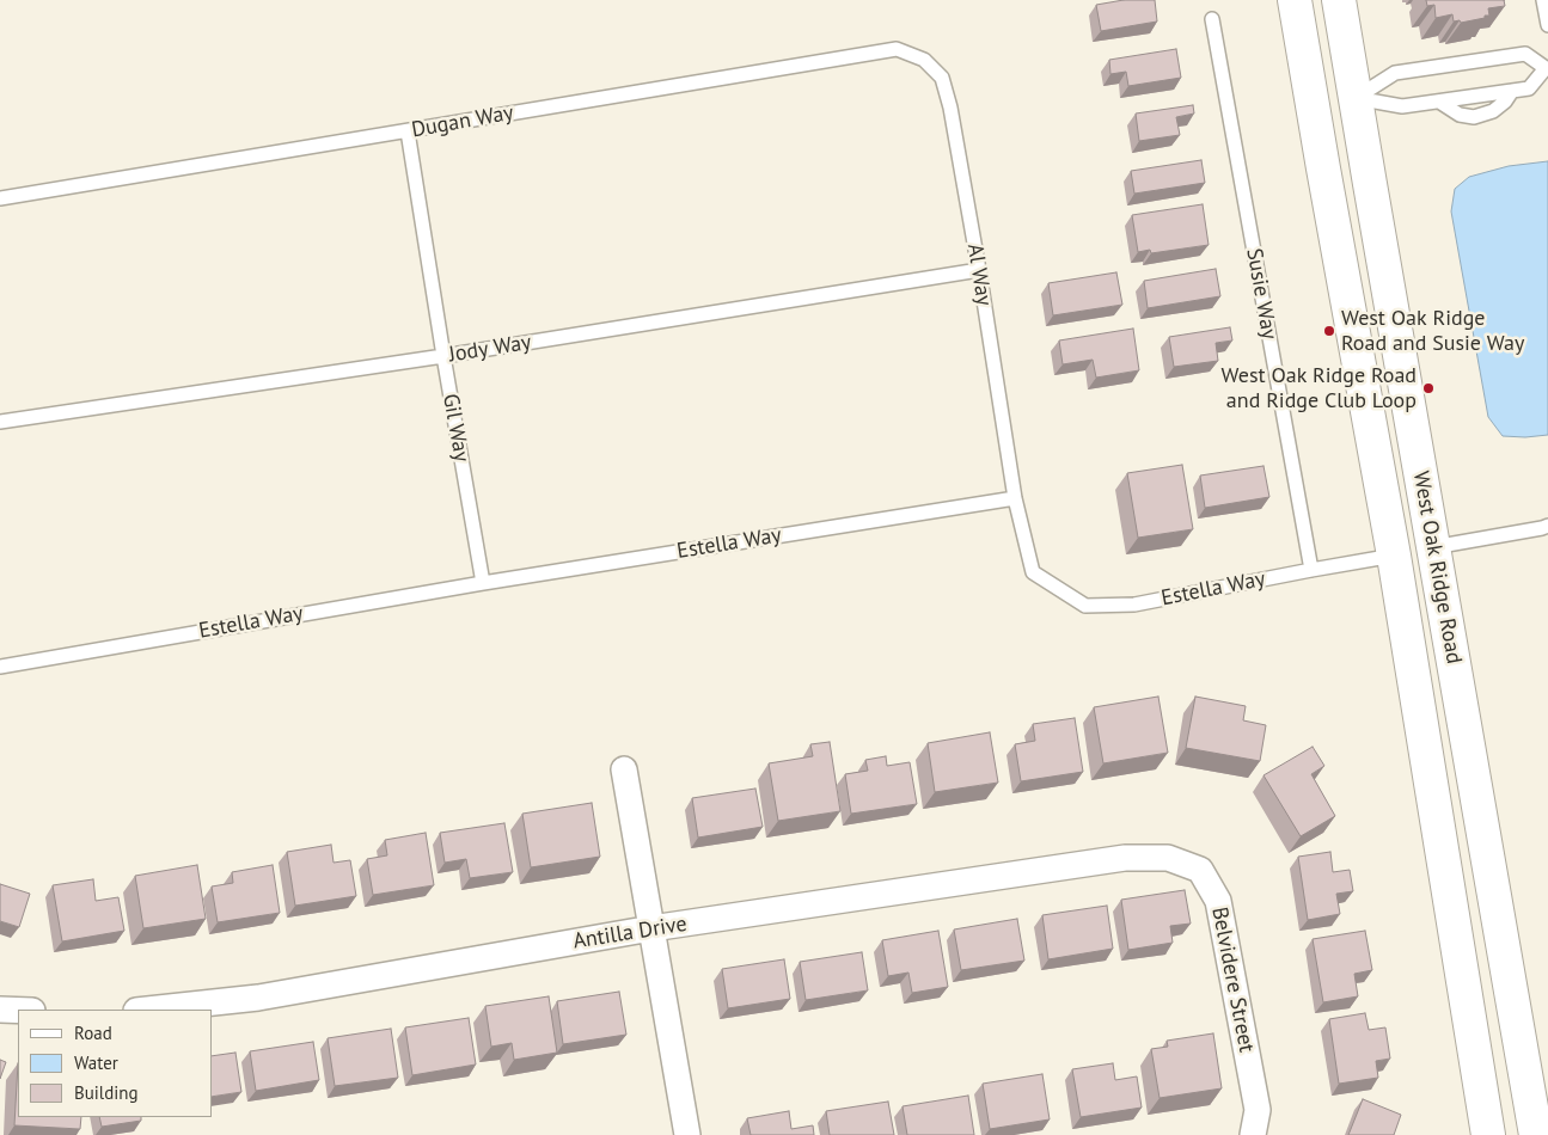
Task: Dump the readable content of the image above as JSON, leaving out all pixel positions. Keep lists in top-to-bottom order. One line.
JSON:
{"streets":{"street":["West Oak Ridge Road","Antilla Drive","Belvidere Street"],"lane":["Dugan Way","Al Way","Susie Way","Jody Way","Gil Way","Estella Way"]},"crossings":[["Dugan Way","Al Way"],["Dugan Way","Gil Way"],["Al Way","Jody Way"],["Al Way","Estella Way"],["Susie Way","Estella Way"],["Jody Way","Gil Way"],["Gil Way","Estella Way"],["Estella Way","West Oak Ridge Road"],["Antilla Drive","Belvidere Street"]],"places":["West Oak Ridge Road and Susie Way","West Oak Ridge Road and Ridge Club Loop"],"legend":["Road","Water","Building"]}
